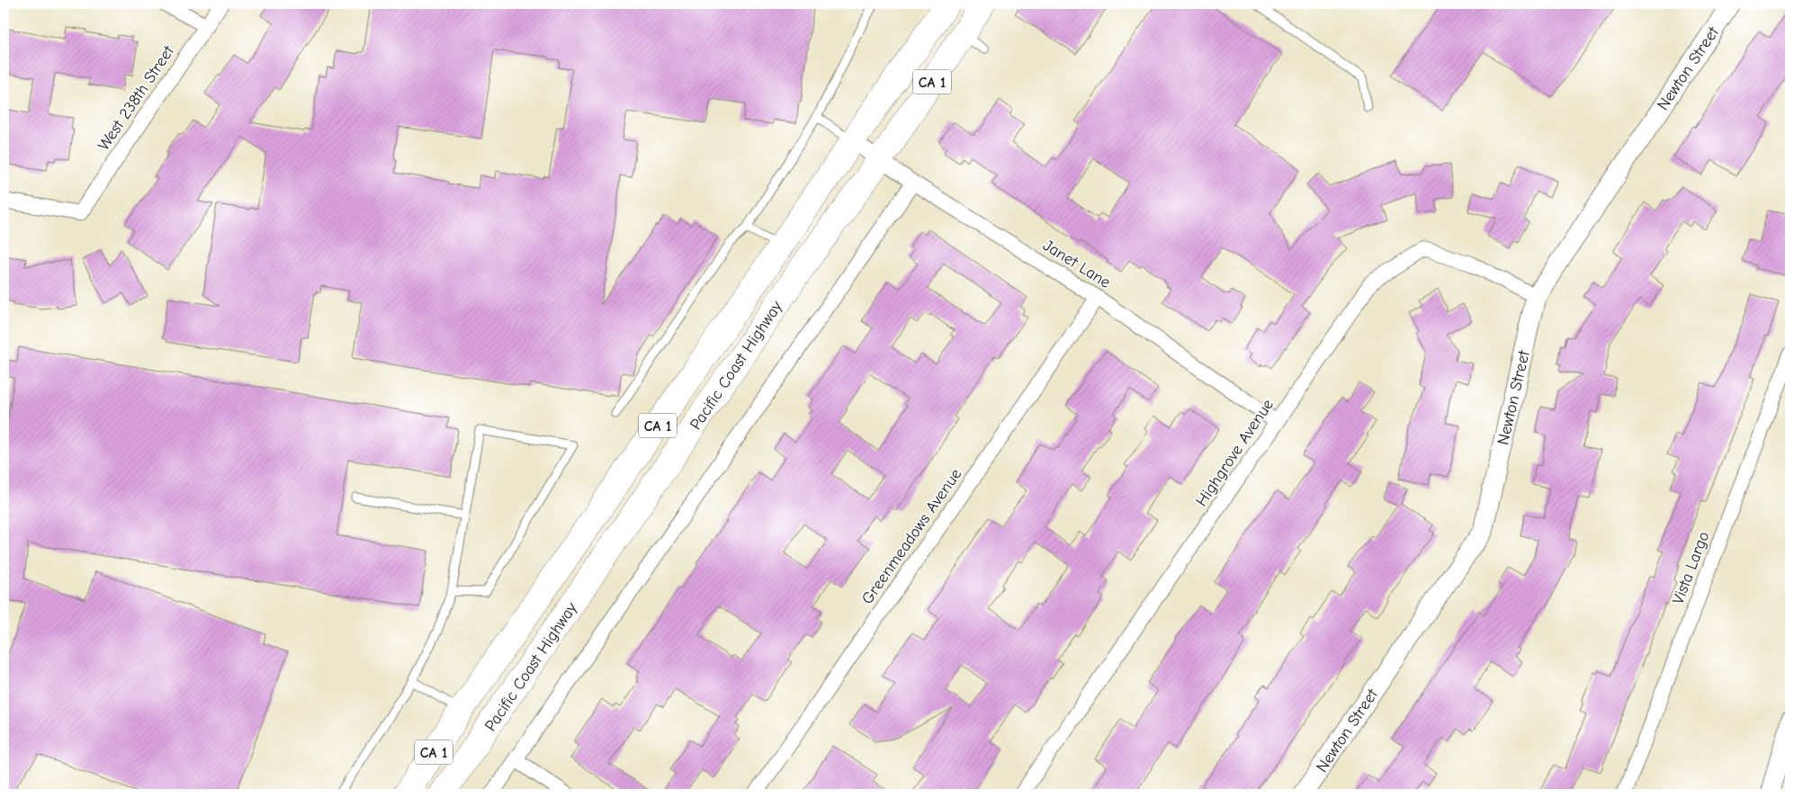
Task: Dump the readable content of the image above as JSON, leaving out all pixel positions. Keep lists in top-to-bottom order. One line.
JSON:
{"streets":{"highway":["CA 1","Pacific Coast Highway"],"street":["Newton Street","West 238th Street","Janet Lane","Highgrove Avenue","Greenmeadows Avenue","Vista Largo"]},"crossings":[["Newton Street","Highgrove Avenue"],["Janet Lane","Pacific Coast Highway"],["Janet Lane","Highgrove Avenue"],["Janet Lane","Greenmeadows Avenue"]]}
